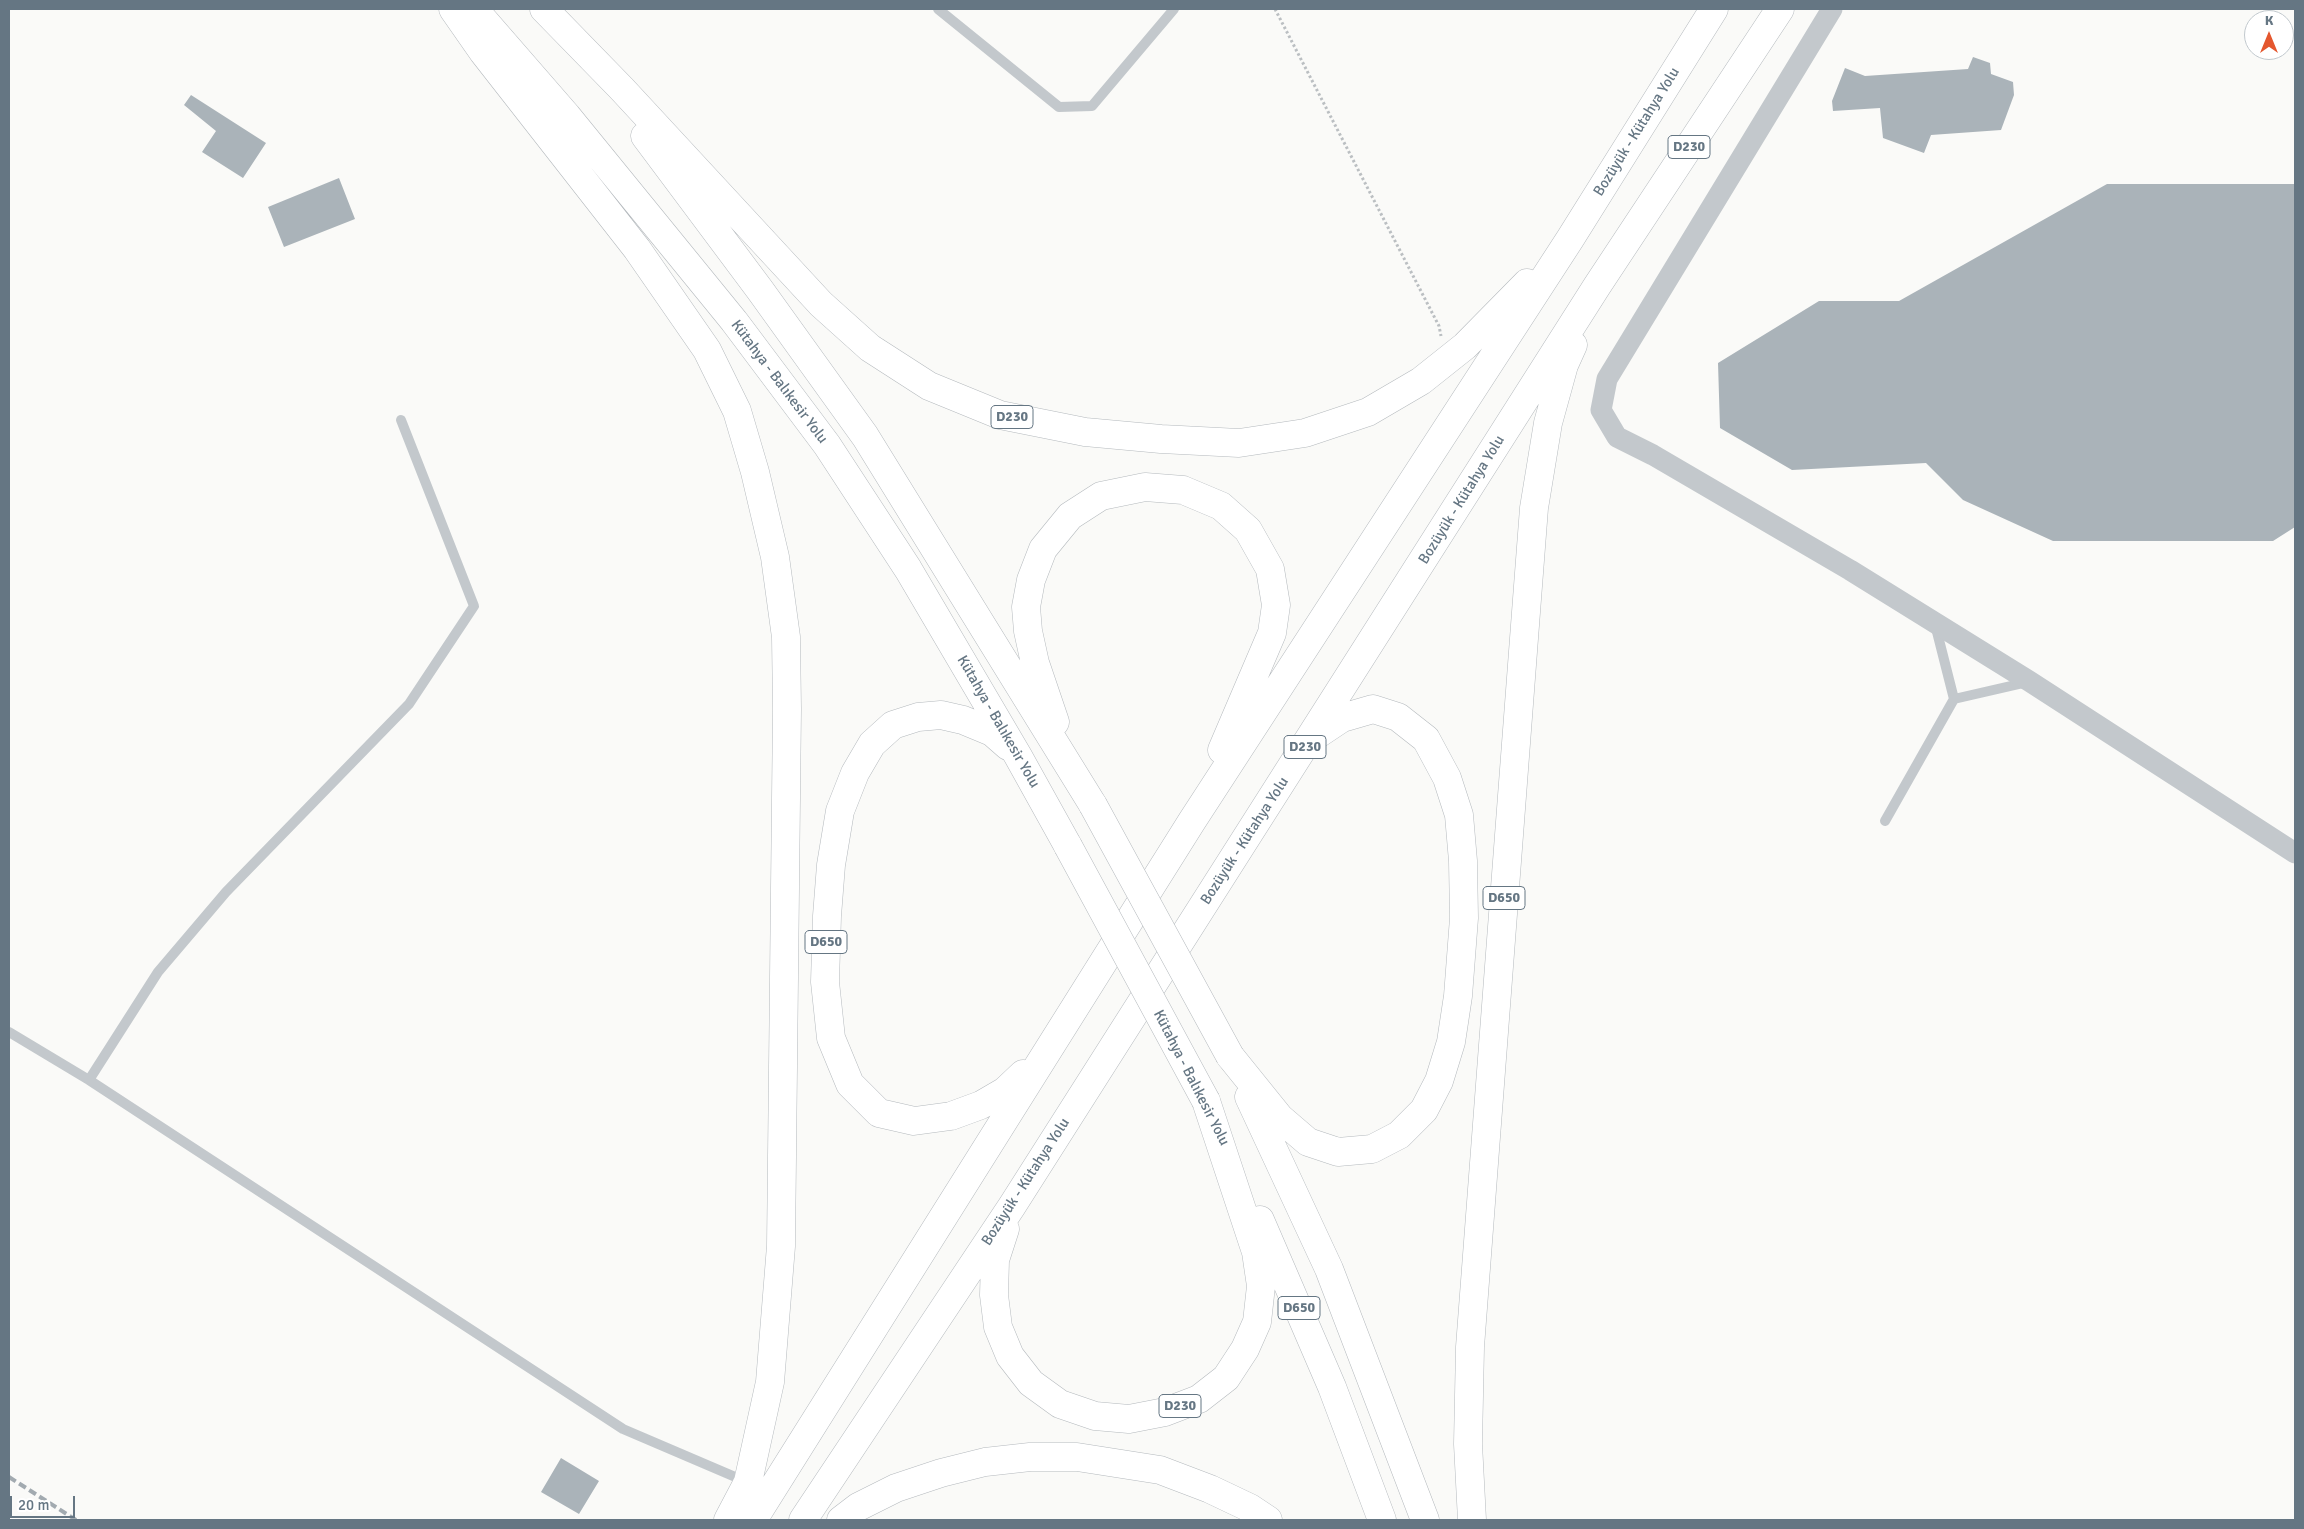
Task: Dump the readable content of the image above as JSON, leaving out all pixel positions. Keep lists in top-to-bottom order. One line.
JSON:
{"streets":{"highway":["Bozüyük - Kütahya Yolu","D230","Kütahya - Balıkesir Yolu","D650"]},"crossings":[["Bozüyük - Kütahya Yolu","D230"],["Bozüyük - Kütahya Yolu","D650"],["D230","Kütahya - Balıkesir Yolu"],["Kütahya - Balıkesir Yolu","D650"]],"scale_bar":"20 m","north":"top"}
